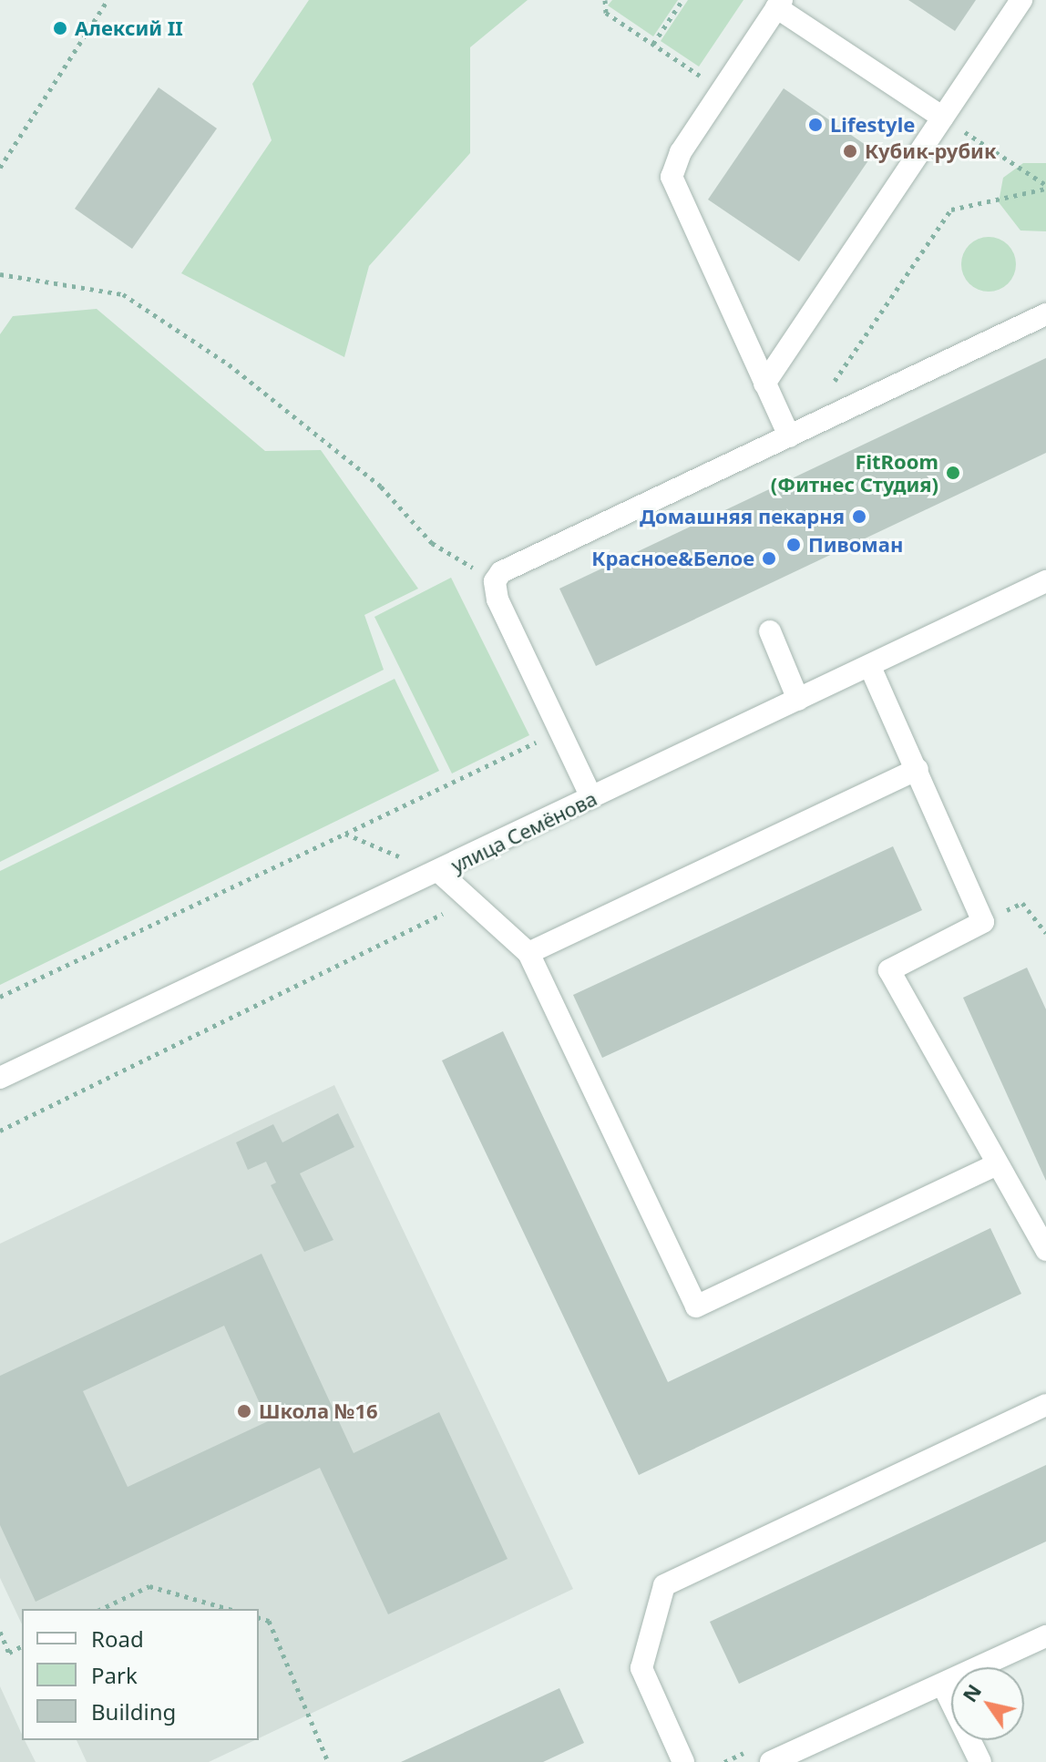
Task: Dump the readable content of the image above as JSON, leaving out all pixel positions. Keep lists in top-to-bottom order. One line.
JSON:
{"streets":{"street":["улица Семёнова"]},"places":["Алексий II","Lifestyle","Кубик-рубик","FitRoom (Фитнес Студия)","Домашняя пекарня","Пивоман","Красное&Белое","Школа №16"],"legend":["Road","Park","Building"],"north":"top left"}
